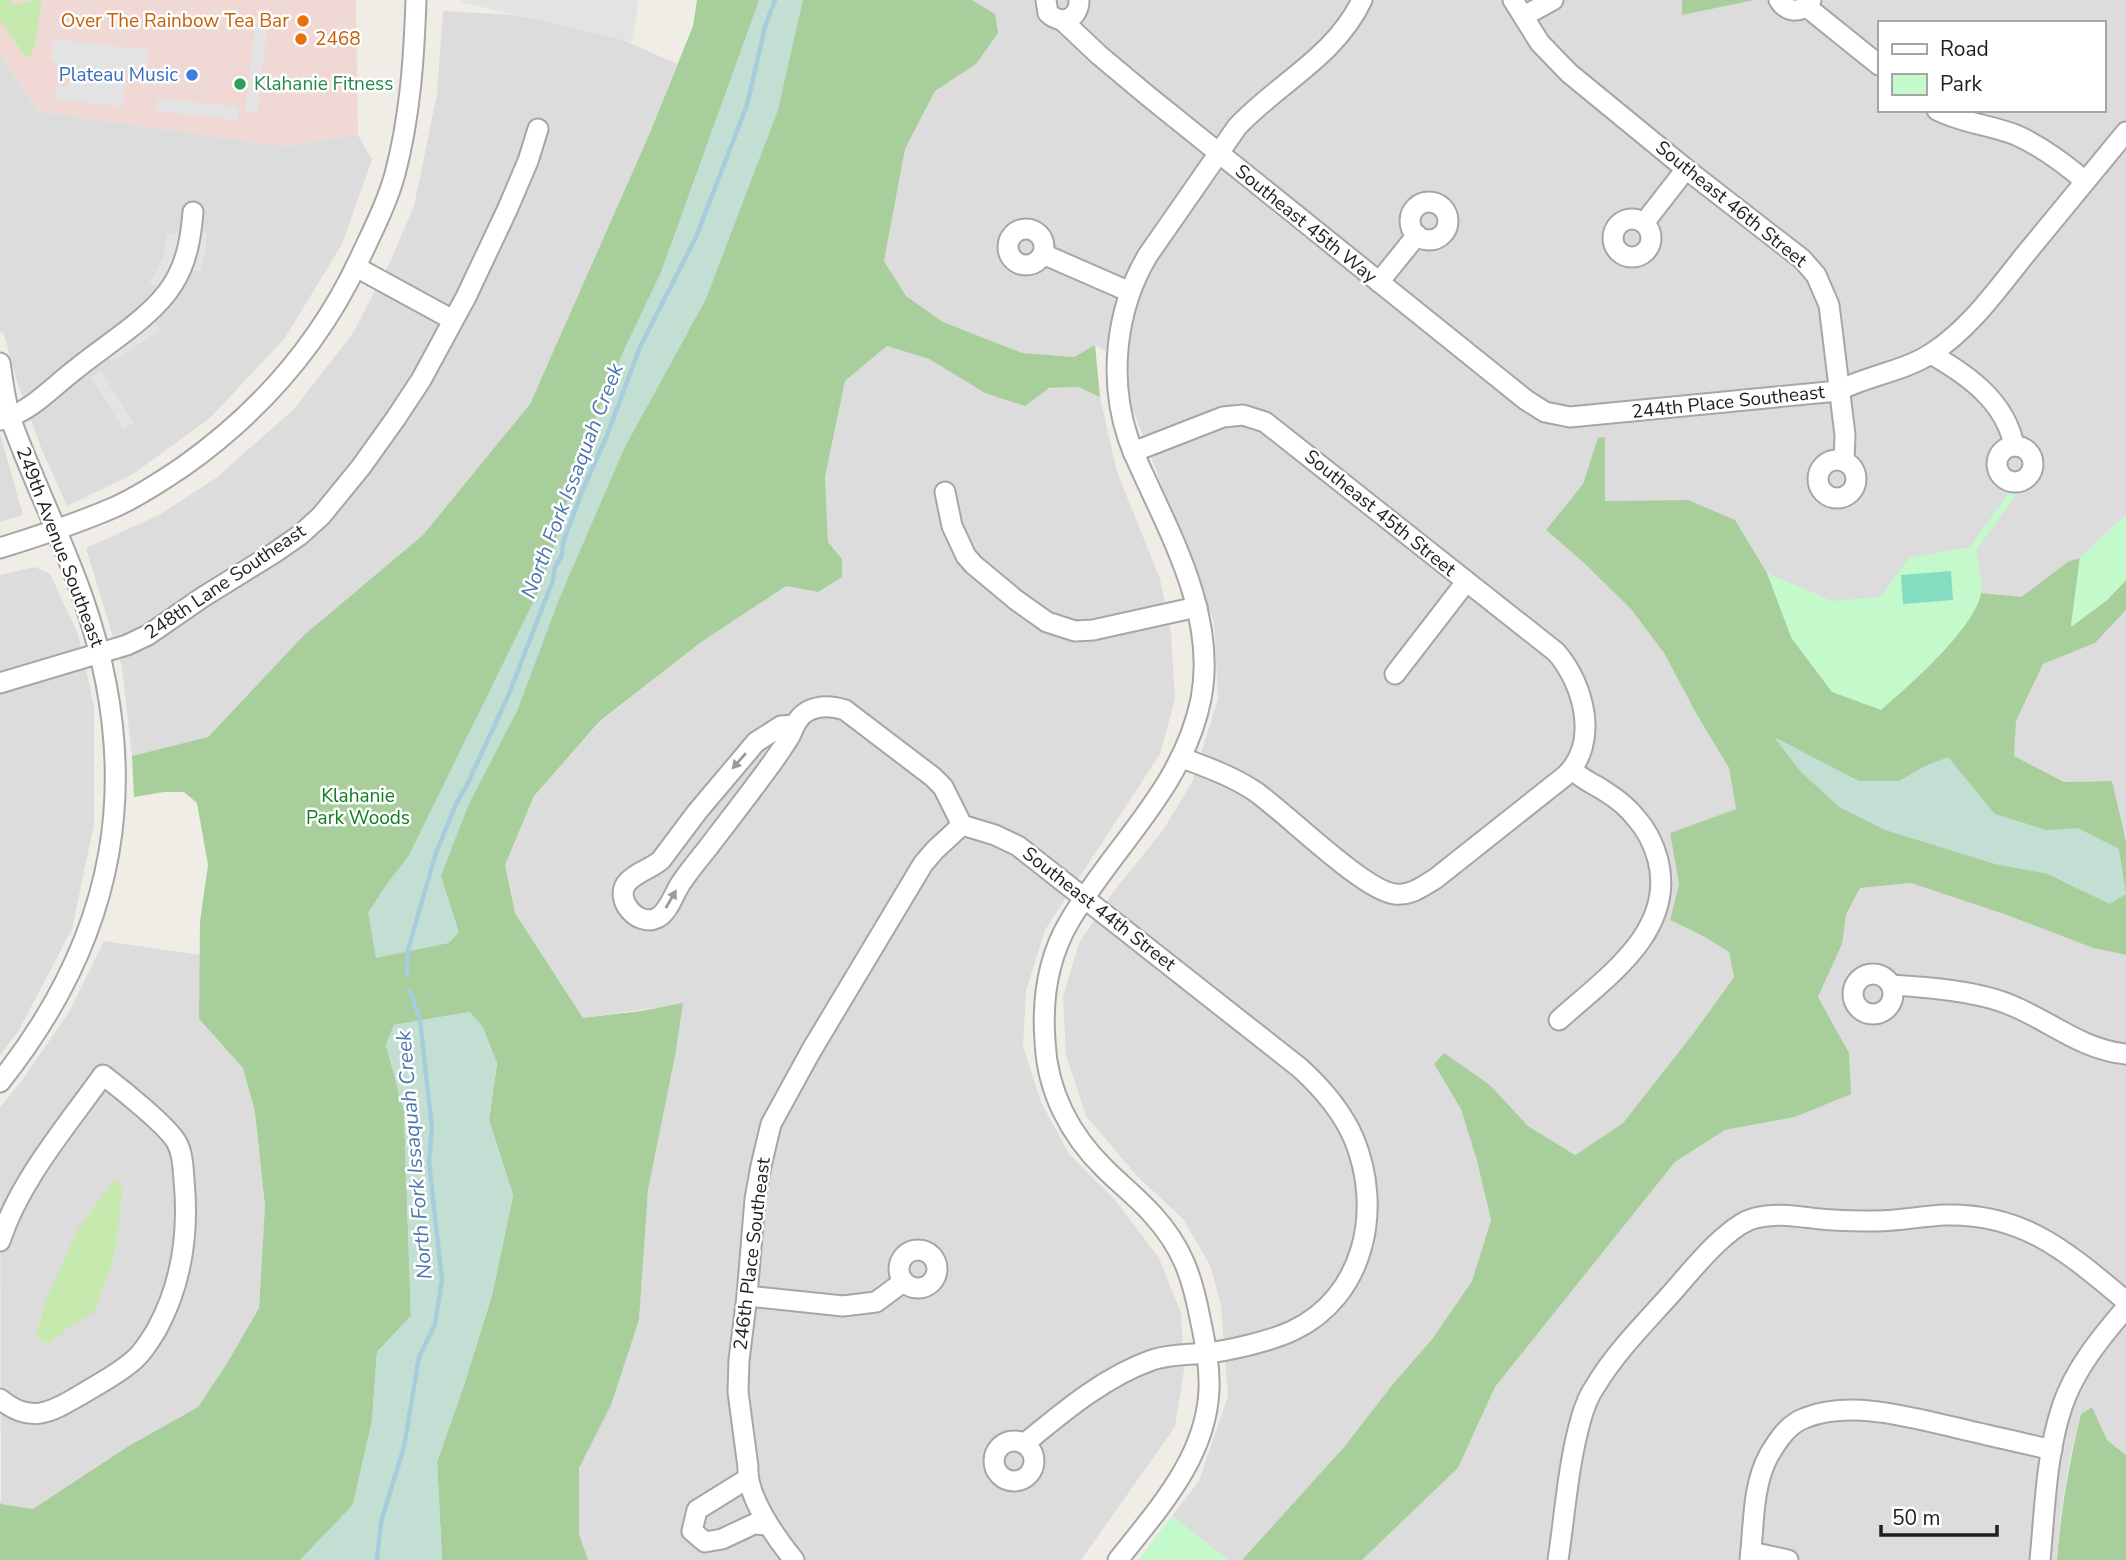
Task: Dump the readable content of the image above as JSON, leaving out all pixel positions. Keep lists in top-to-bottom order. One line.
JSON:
{"streets":{"street":["Southeast 46th Street","Southeast 45th Way","244th Place Southeast","Southeast 45th Street","249th Avenue Southeast","248th Lane Southeast","Southeast 44th Street","246th Place Southeast"]},"crossings":[["Southeast 46th Street","244th Place Southeast"],["Southeast 45th Way","244th Place Southeast"],["249th Avenue Southeast","248th Lane Southeast"],["Southeast 44th Street","246th Place Southeast"]],"water":["North Fork Issaquah Creek"],"parks":["Klahanie Park Woods"],"places":["Over The Rainbow Tea Bar","2468","Plateau Music","Klahanie Fitness"],"legend":["Road","Park"],"scale_bar":"50 m"}
